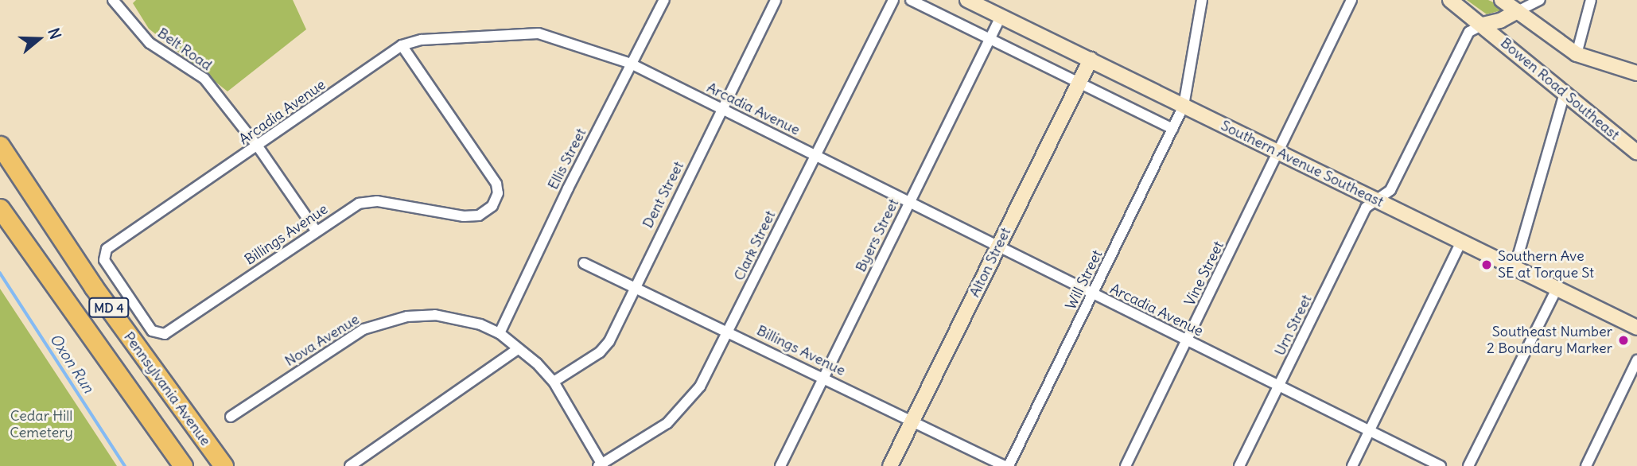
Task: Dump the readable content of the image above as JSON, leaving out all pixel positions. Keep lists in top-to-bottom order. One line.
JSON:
{"streets":{"highway":["MD 4","Pennsylvania Avenue"],"street":["Belt Road","Bowen Road Southeast","Arcadia Avenue","Ellis Street","Southern Avenue Southeast","Dent Street","Billings Avenue","Byers Street","Clark Street","Alton Street","Vine Street","Will Street","Urn Street","Nova Avenue"]},"crossings":[["Belt Road","Arcadia Avenue"],["Belt Road","Billings Avenue"],["Bowen Road Southeast","Urn Street"],["Arcadia Avenue","Ellis Street"],["Arcadia Avenue","Dent Street"],["Arcadia Avenue","Billings Avenue"],["Arcadia Avenue","Byers Street"],["Arcadia Avenue","Clark Street"],["Arcadia Avenue","Alton Street"],["Arcadia Avenue","Vine Street"],["Arcadia Avenue","Will Street"],["Arcadia Avenue","Urn Street"],["Ellis Street","Nova Avenue"],["Southern Avenue Southeast","Byers Street"],["Southern Avenue Southeast","Alton Street"],["Southern Avenue Southeast","Vine Street"],["Southern Avenue Southeast","Will Street"],["Southern Avenue Southeast","Urn Street"],["Dent Street","Billings Avenue"],["Dent Street","Nova Avenue"],["Billings Avenue","Byers Street"],["Billings Avenue","Clark Street"],["Billings Avenue","Alton Street"],["Billings Avenue","Will Street"],["Clark Street","Nova Avenue"]],"water":["Oxon Run"],"parks":["Cedar Hill Cemetery"],"places":["Southern Ave SE at Torque St","Southeast Number 2 Boundary Marker"],"north":"right"}
